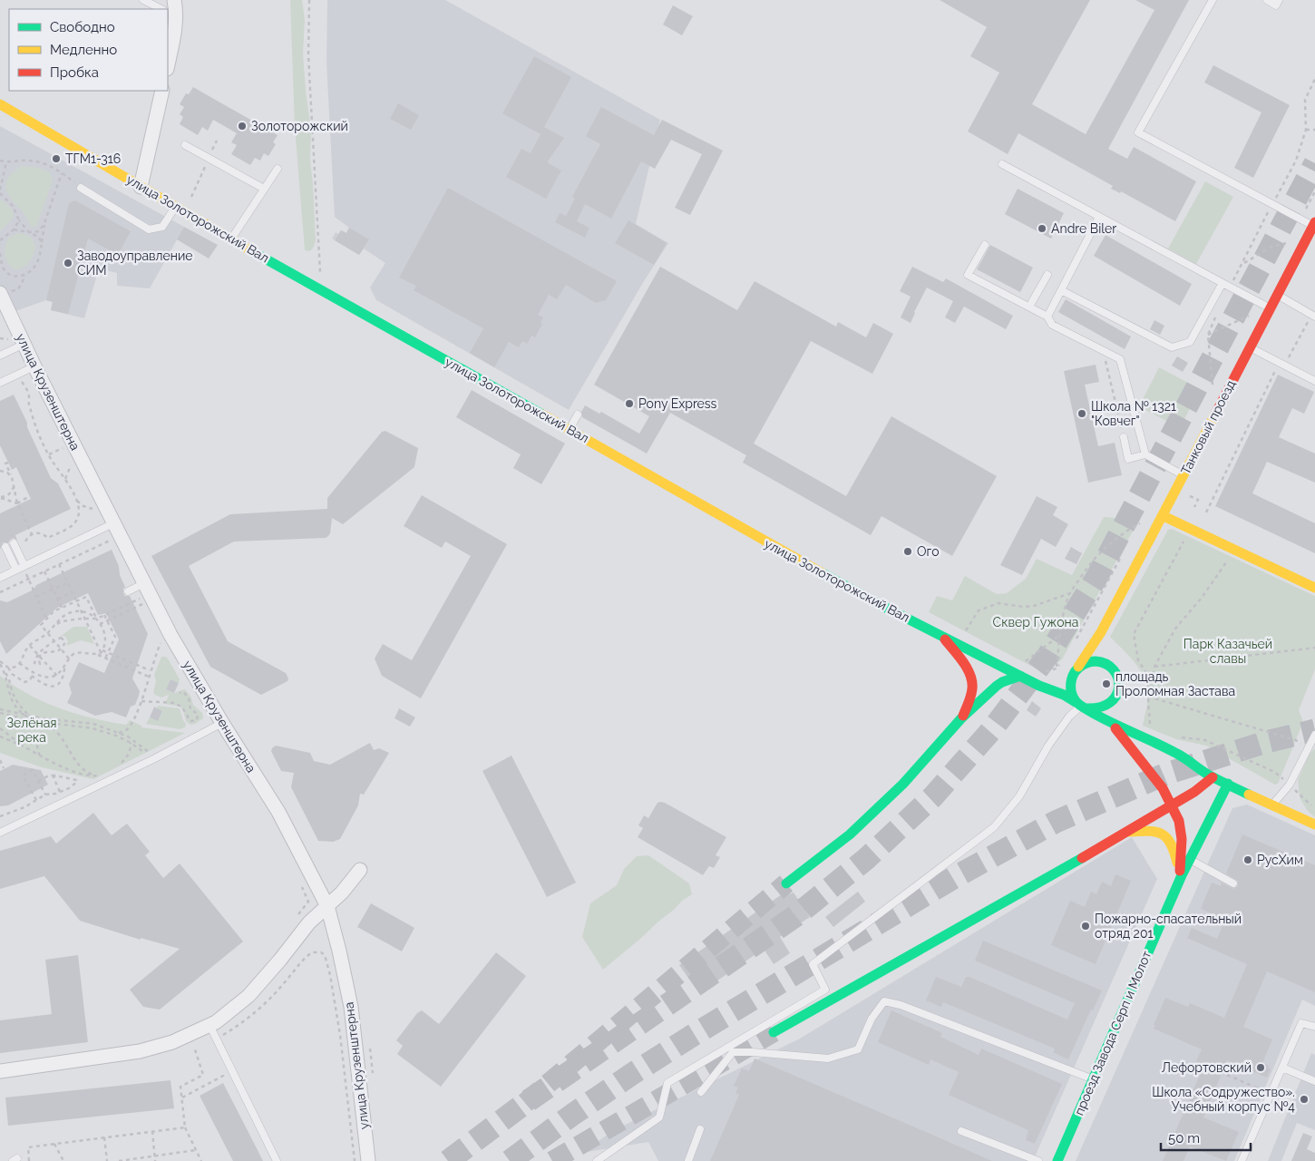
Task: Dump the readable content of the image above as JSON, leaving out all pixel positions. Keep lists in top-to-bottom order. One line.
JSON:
{"streets":{"street":["улица Золоторожский Вал","улица Крузенштерна","Танковый проезд","проезд Завода Серп и Молот"]},"crossings":[["улица Золоторожский Вал","Танковый проезд"]],"parks":["Сквер Гужона","Парк Казачьей славы","Зелёная река"],"places":["Золоторожский","ТГМ1-316","Andre Biler","Заводоуправление СИМ","Pony Express","Школа № 1321 \"Ковчег\"","Ого","площадь Проломная Застава","РусХим","Пожарно-спасательный отряд 201","Лефортовский","Школа «Содружество». Учебный корпус №4"],"legend":["Свободно","Медленно","Пробка"],"scale_bar":"50 m"}
